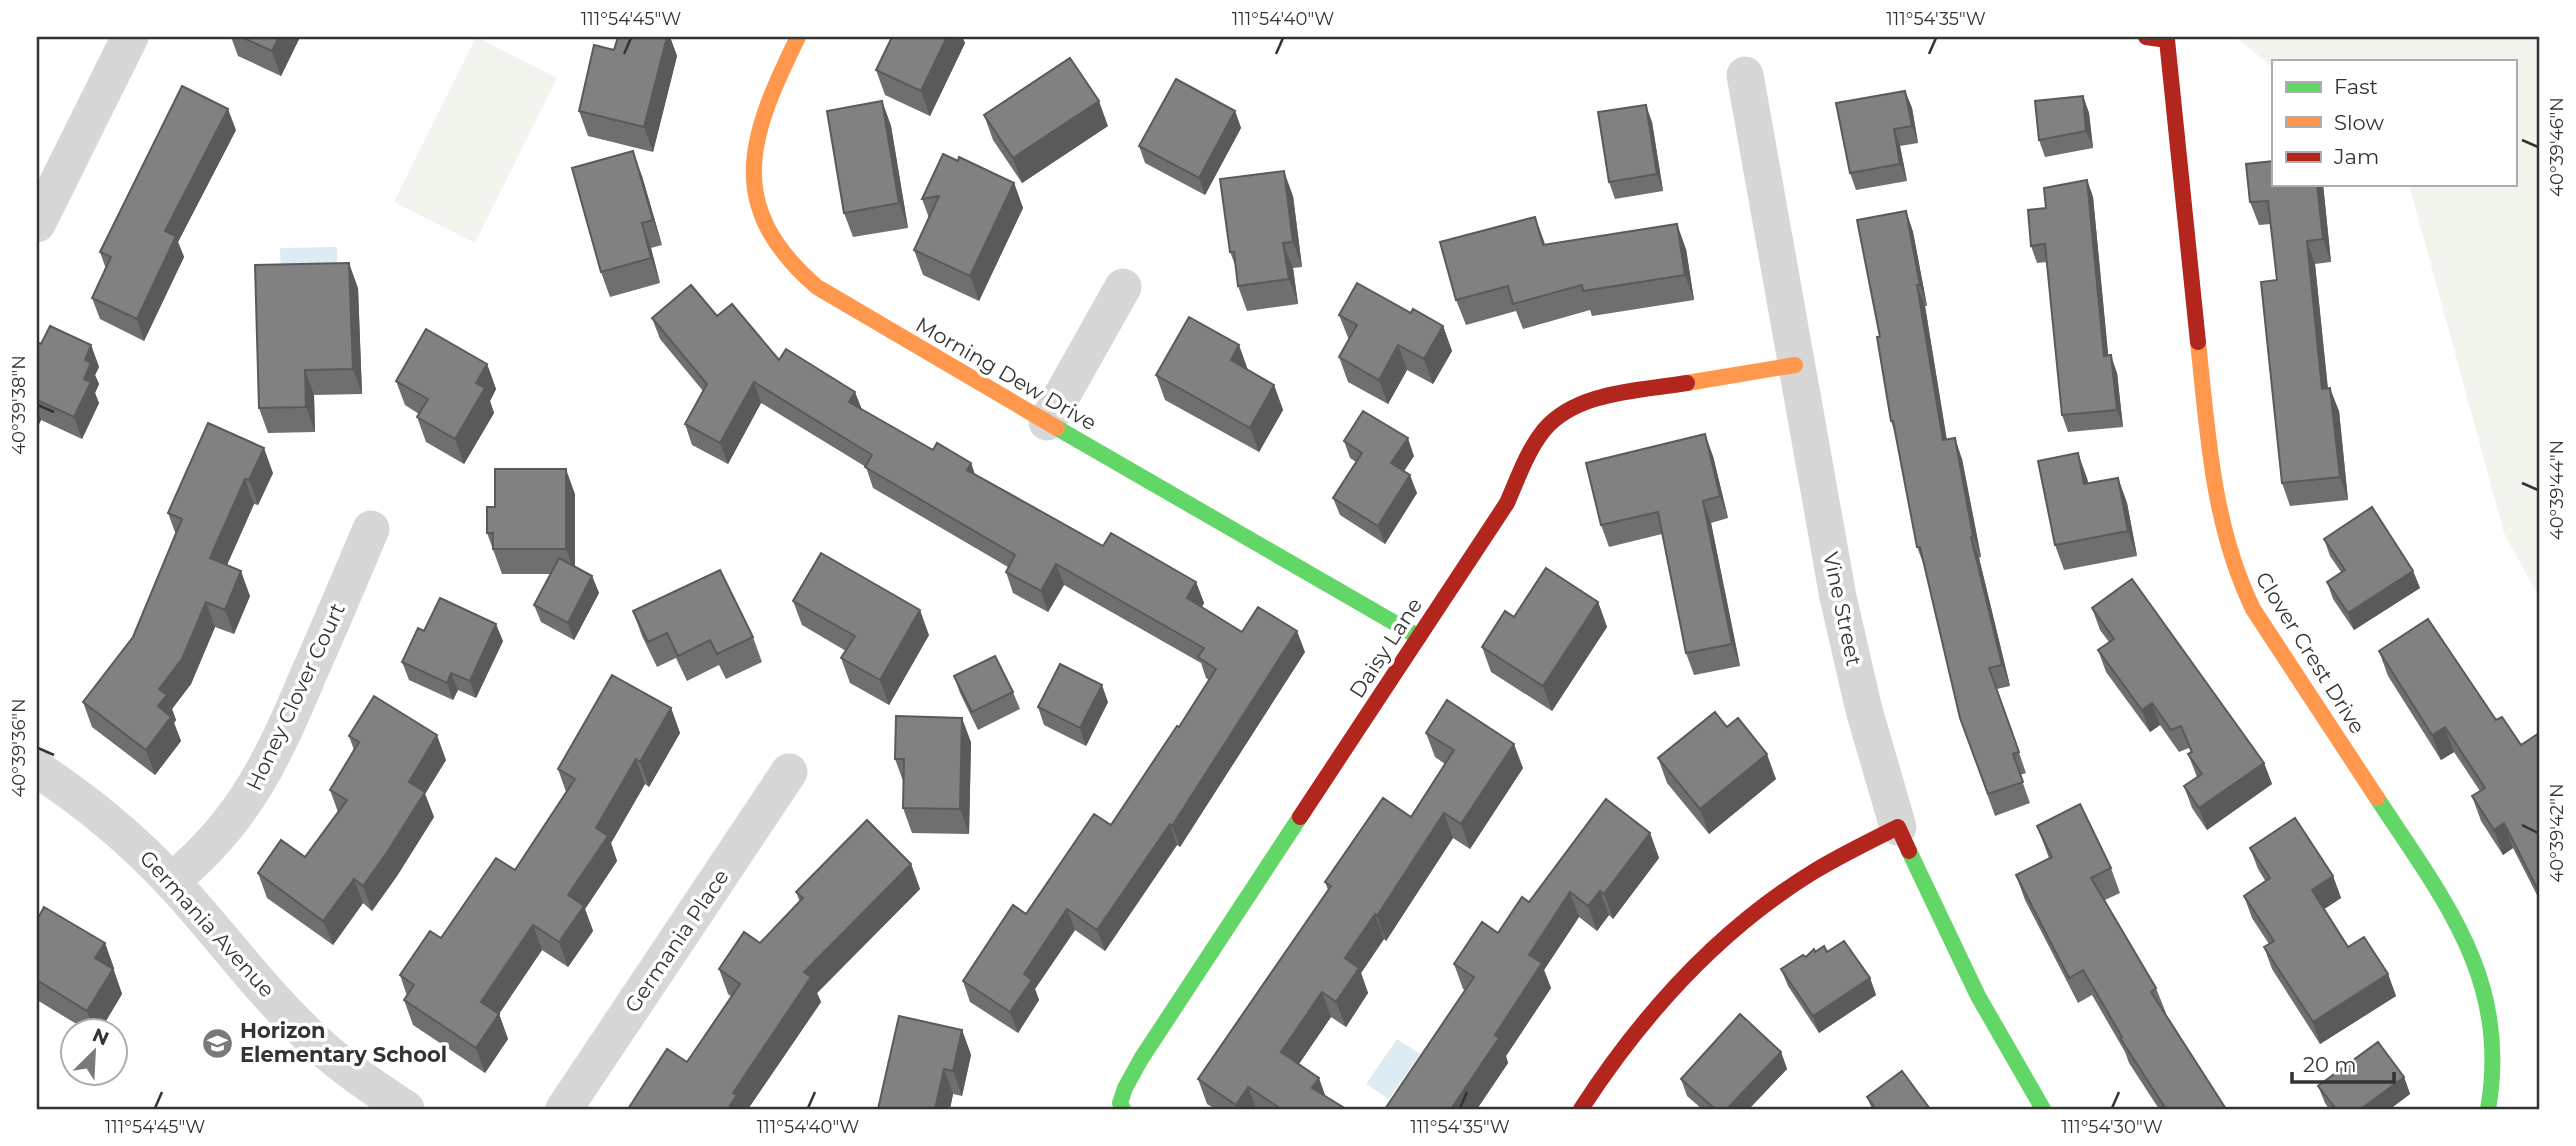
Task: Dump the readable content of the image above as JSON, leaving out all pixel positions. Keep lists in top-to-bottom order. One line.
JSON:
{"streets":{"street":["Morning Dew Drive","Vine Street","Daisy Lane","Clover Crest Drive","Honey Clover Court","Germania Avenue","Germania Place"]},"crossings":[["Morning Dew Drive","Daisy Lane"],["Vine Street","Daisy Lane"],["Honey Clover Court","Germania Avenue"]],"places":{"school or university":["Horizon Elementary School"]},"legend":["Fast","Slow","Jam"],"scale_bar":"20 m","north":"top right","coordinates":["111°54'45\"W","111°54'40\"W","111°54'35\"W","40°39'46\"N","40°39'38\"N","40°39'44\"N","40°39'36\"N","40°39'42\"N","111°54'30\"W"]}
